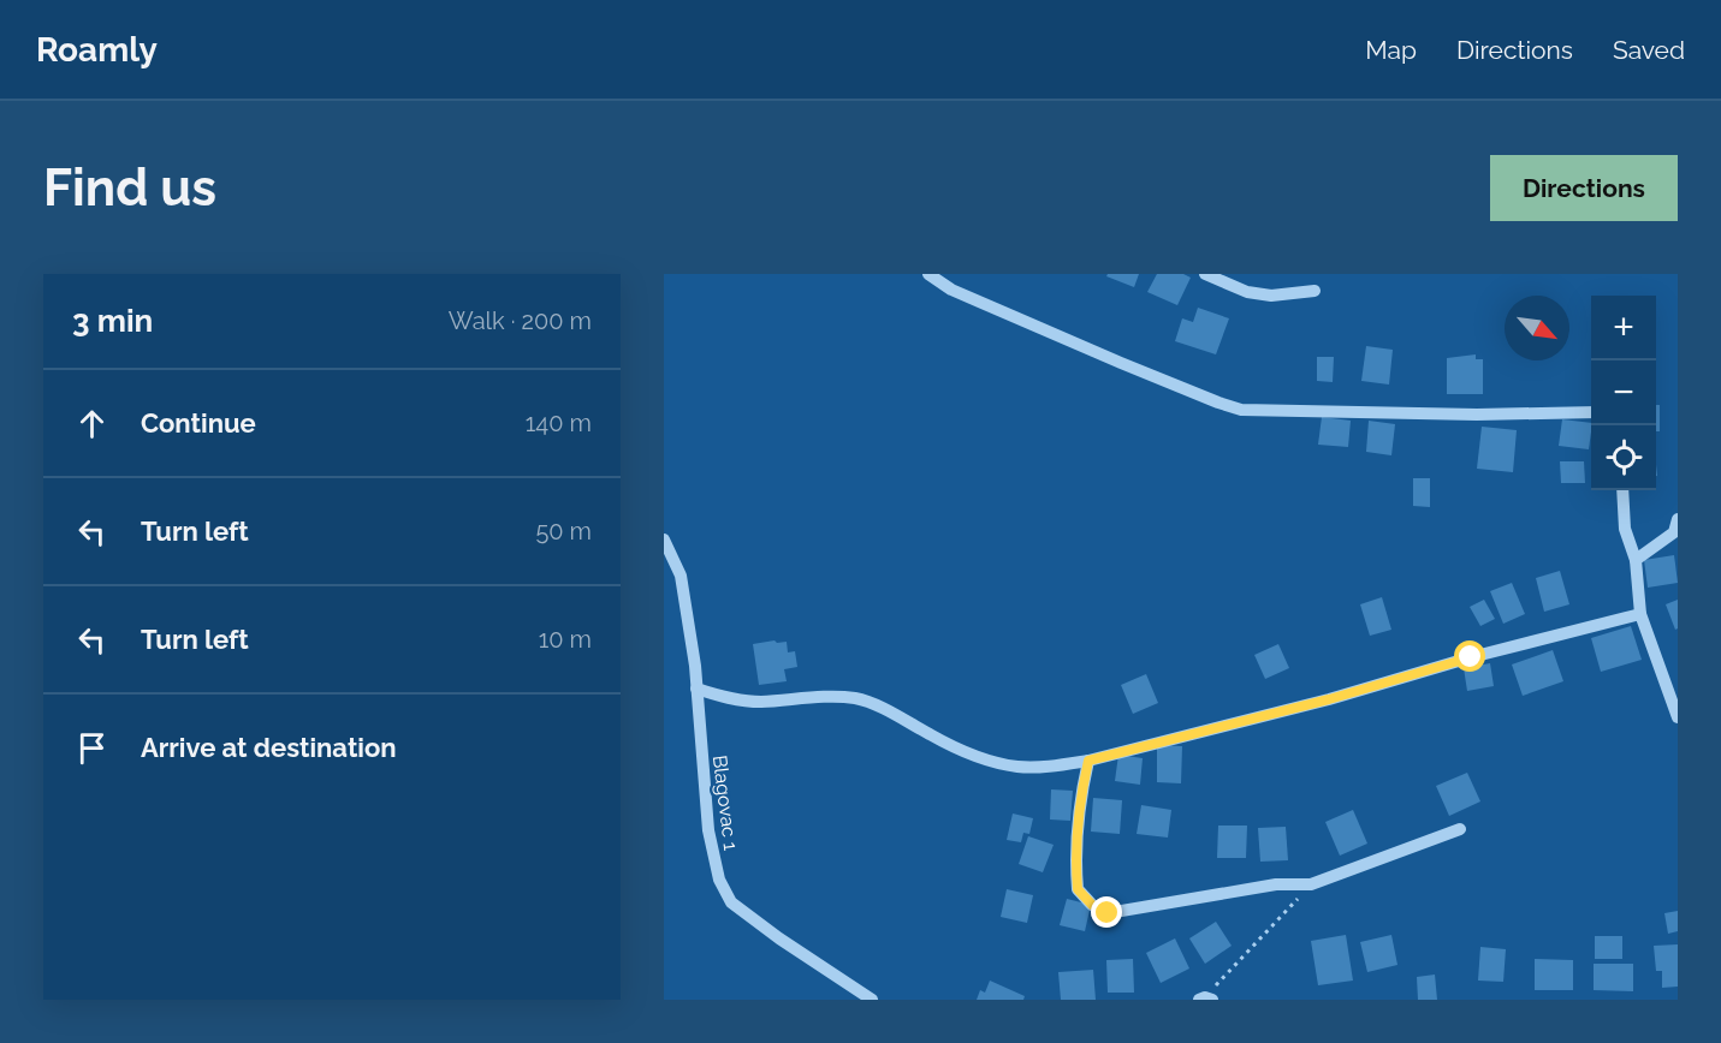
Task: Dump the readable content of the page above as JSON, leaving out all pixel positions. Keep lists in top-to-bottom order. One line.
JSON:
{"streets":{"street":["Blagovac 1"]},"north":"bottom right","page":{"header":"Roamly","nav":["Map","Directions","Saved"],"buttons":"Directions","title":"Find us","heading":["3 min","Walk · 200 m"],"map_buttons":["+","−"],"list":[["Continue","140 m"],["Turn left","50 m"],["Turn left","10 m"],"Arrive at destination"]}}
